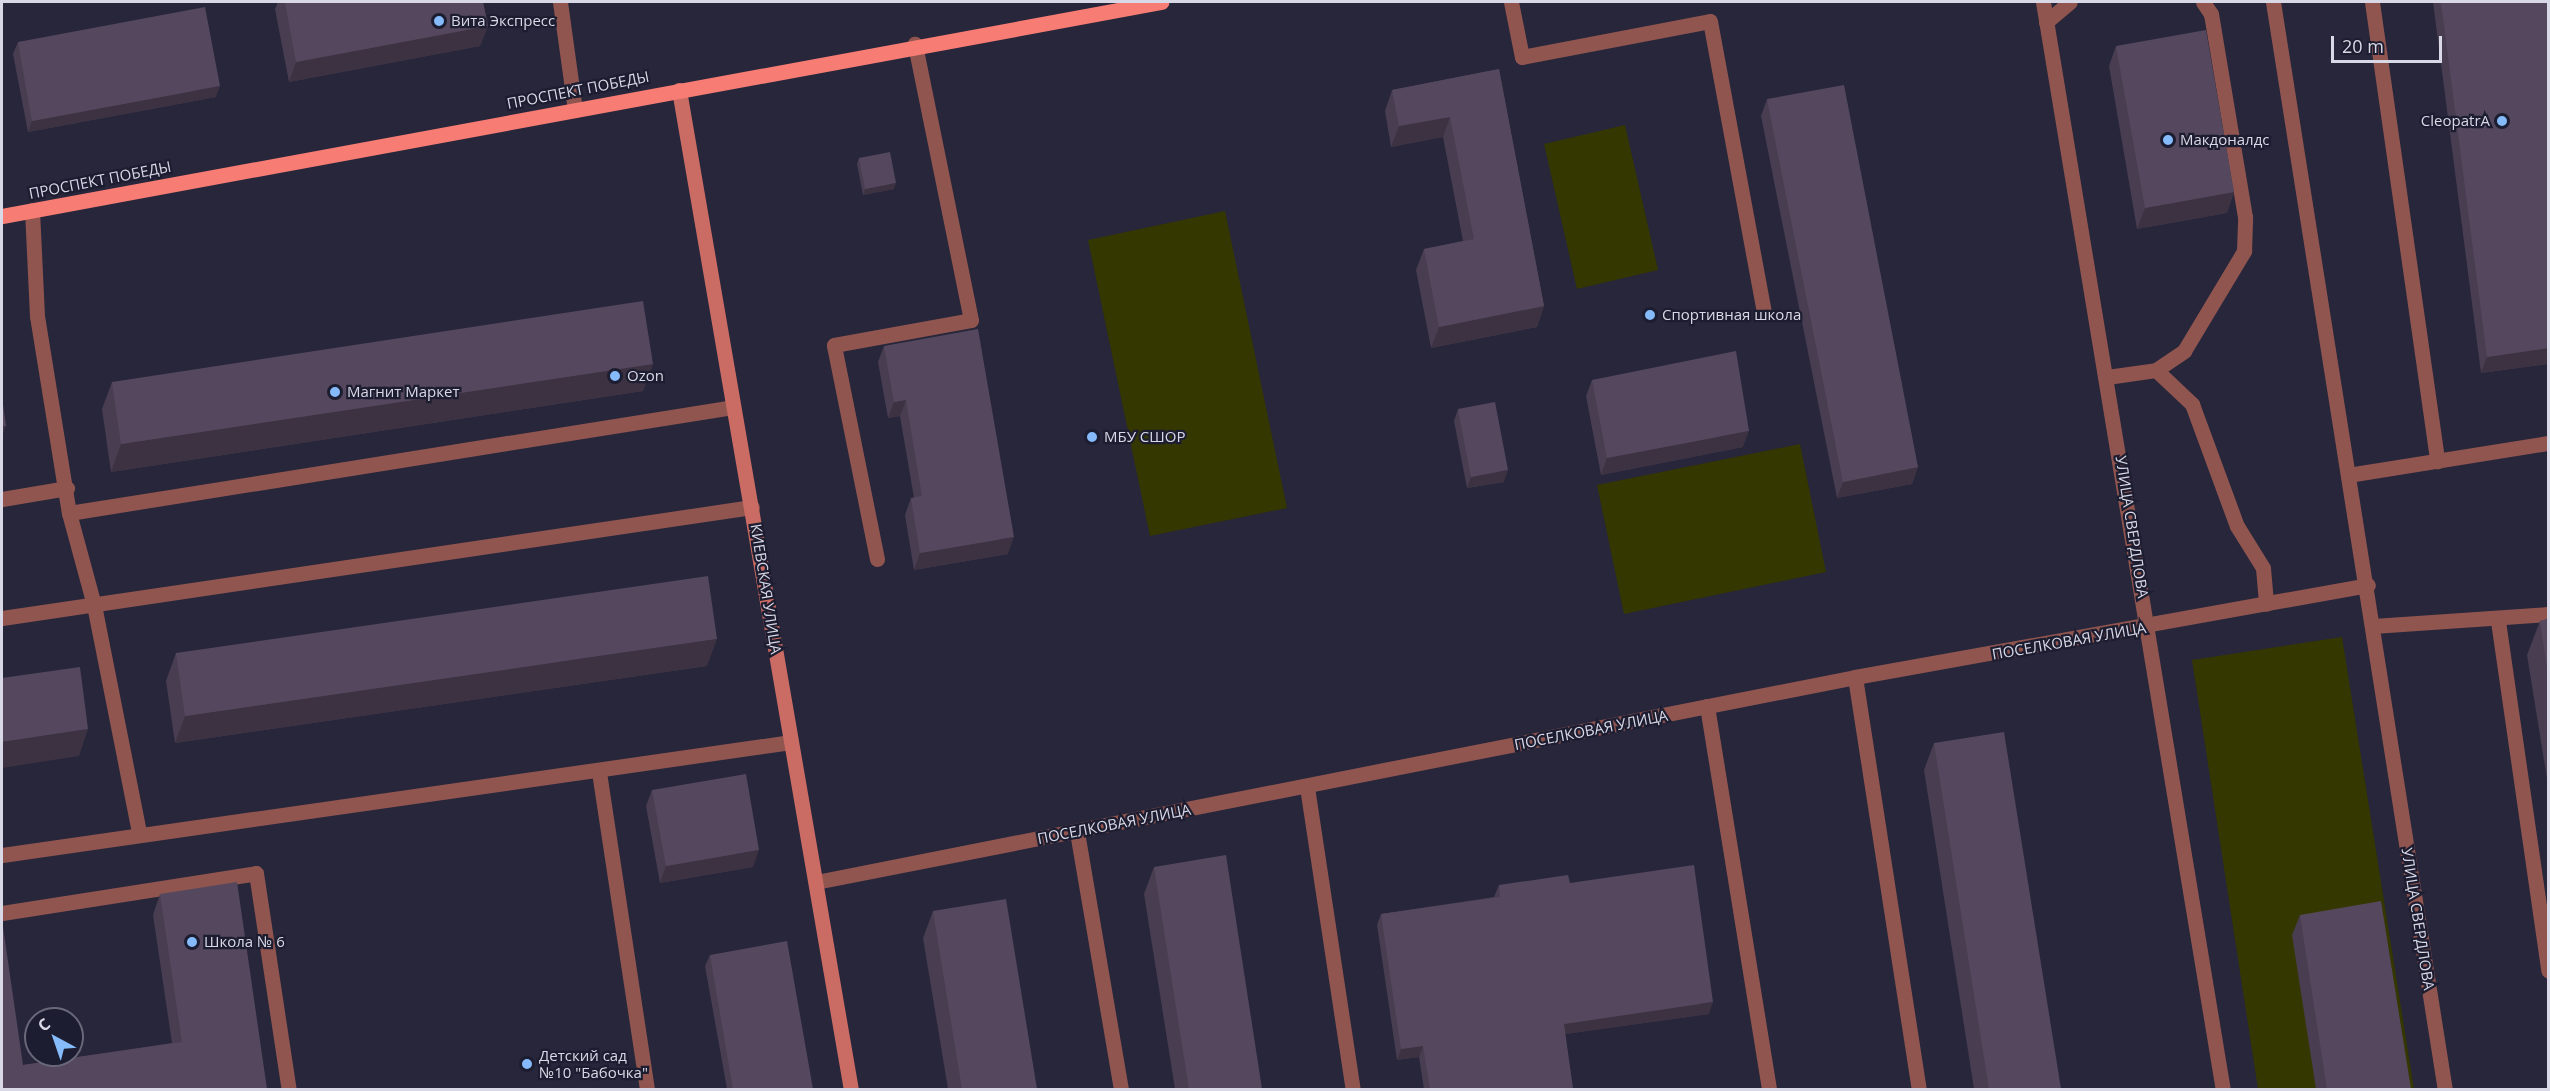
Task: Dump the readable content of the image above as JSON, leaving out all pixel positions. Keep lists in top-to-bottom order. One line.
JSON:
{"streets":{"main road":["ПРОСПЕКТ ПОБЕДЫ","КИЕВСКАЯ УЛИЦА"],"street":["УЛИЦА СВЕРДЛОВА","ПОСЕЛКОВАЯ УЛИЦА"]},"crossings":[["ПРОСПЕКТ ПОБЕДЫ","КИЕВСКАЯ УЛИЦА"],["УЛИЦА СВЕРДЛОВА","ПОСЕЛКОВАЯ УЛИЦА"],["КИЕВСКАЯ УЛИЦА","ПОСЕЛКОВАЯ УЛИЦА"]],"places":["Вита Экспресс","CleopatrA","Макдоналдс","Спортивная школа","Ozon","Магнит Маркет","МБУ СШОР","Школа № 6","Детский сад №10 \"Бабочка\""],"scale_bar":"20 m","north":"top left"}
